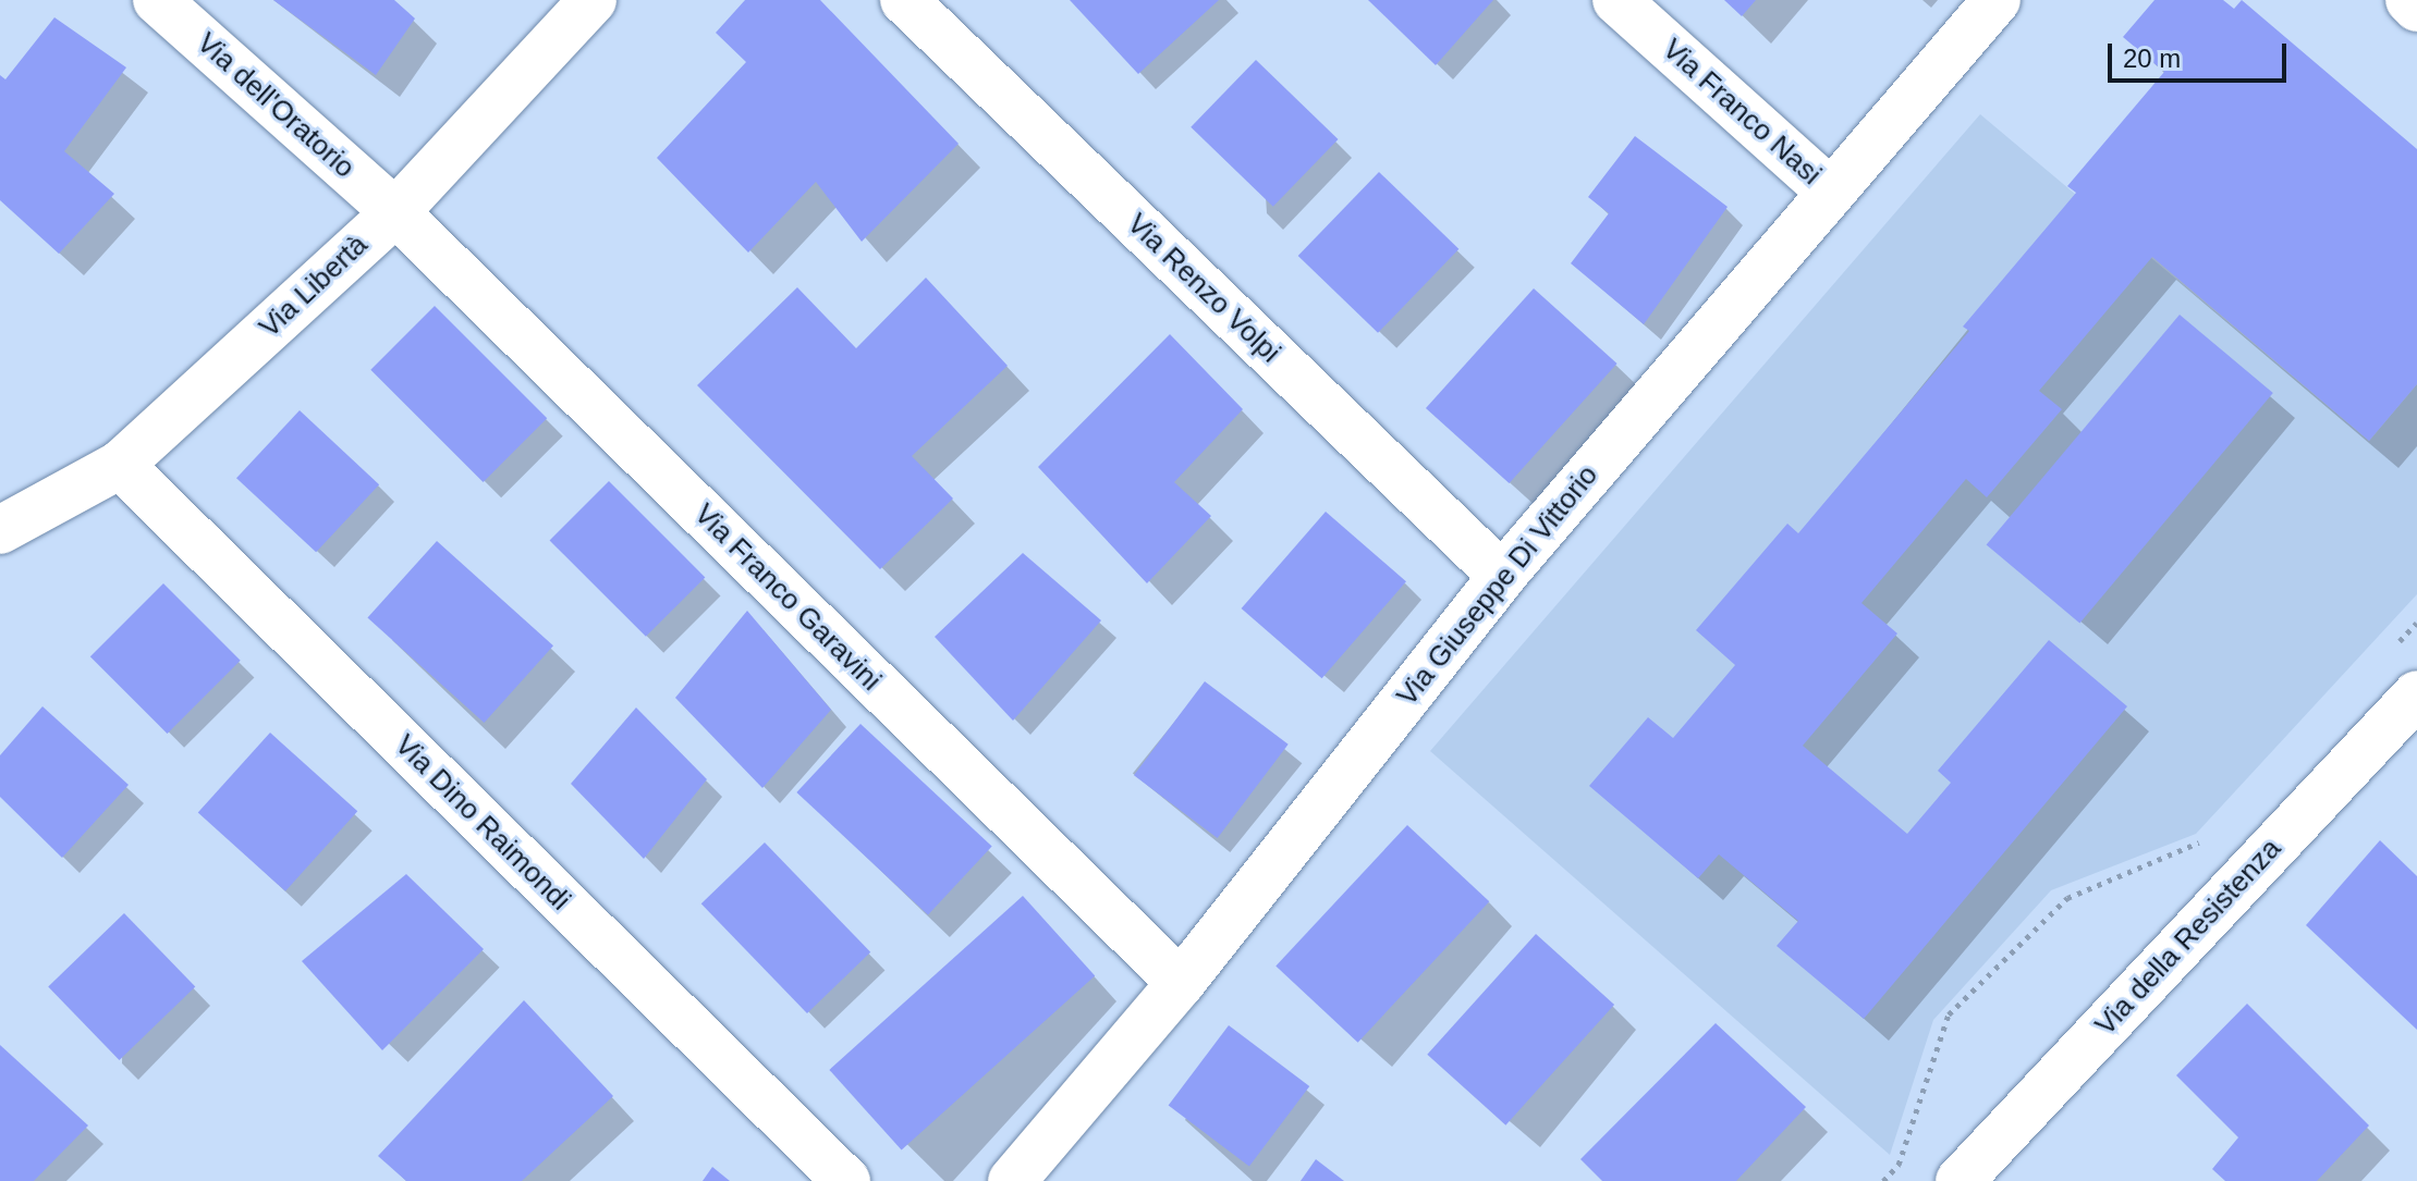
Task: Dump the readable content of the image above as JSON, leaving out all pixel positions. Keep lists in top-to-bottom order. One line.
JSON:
{"streets":{"street":["Via dell'Oratorio","Via Franco Nasi","Via Libertà","Via Renzo Volpi","Via Giuseppe Di Vittorio","Via Franco Garavini","Via Dino Raimondi","Via della Resistenza"]},"crossings":[["Via dell'Oratorio","Via Libertà"],["Via dell'Oratorio","Via Franco Garavini"],["Via Franco Nasi","Via Giuseppe Di Vittorio"],["Via Libertà","Via Franco Garavini"],["Via Libertà","Via Dino Raimondi"],["Via Renzo Volpi","Via Giuseppe Di Vittorio"],["Via Giuseppe Di Vittorio","Via Franco Garavini"]],"scale_bar":"20 m"}
